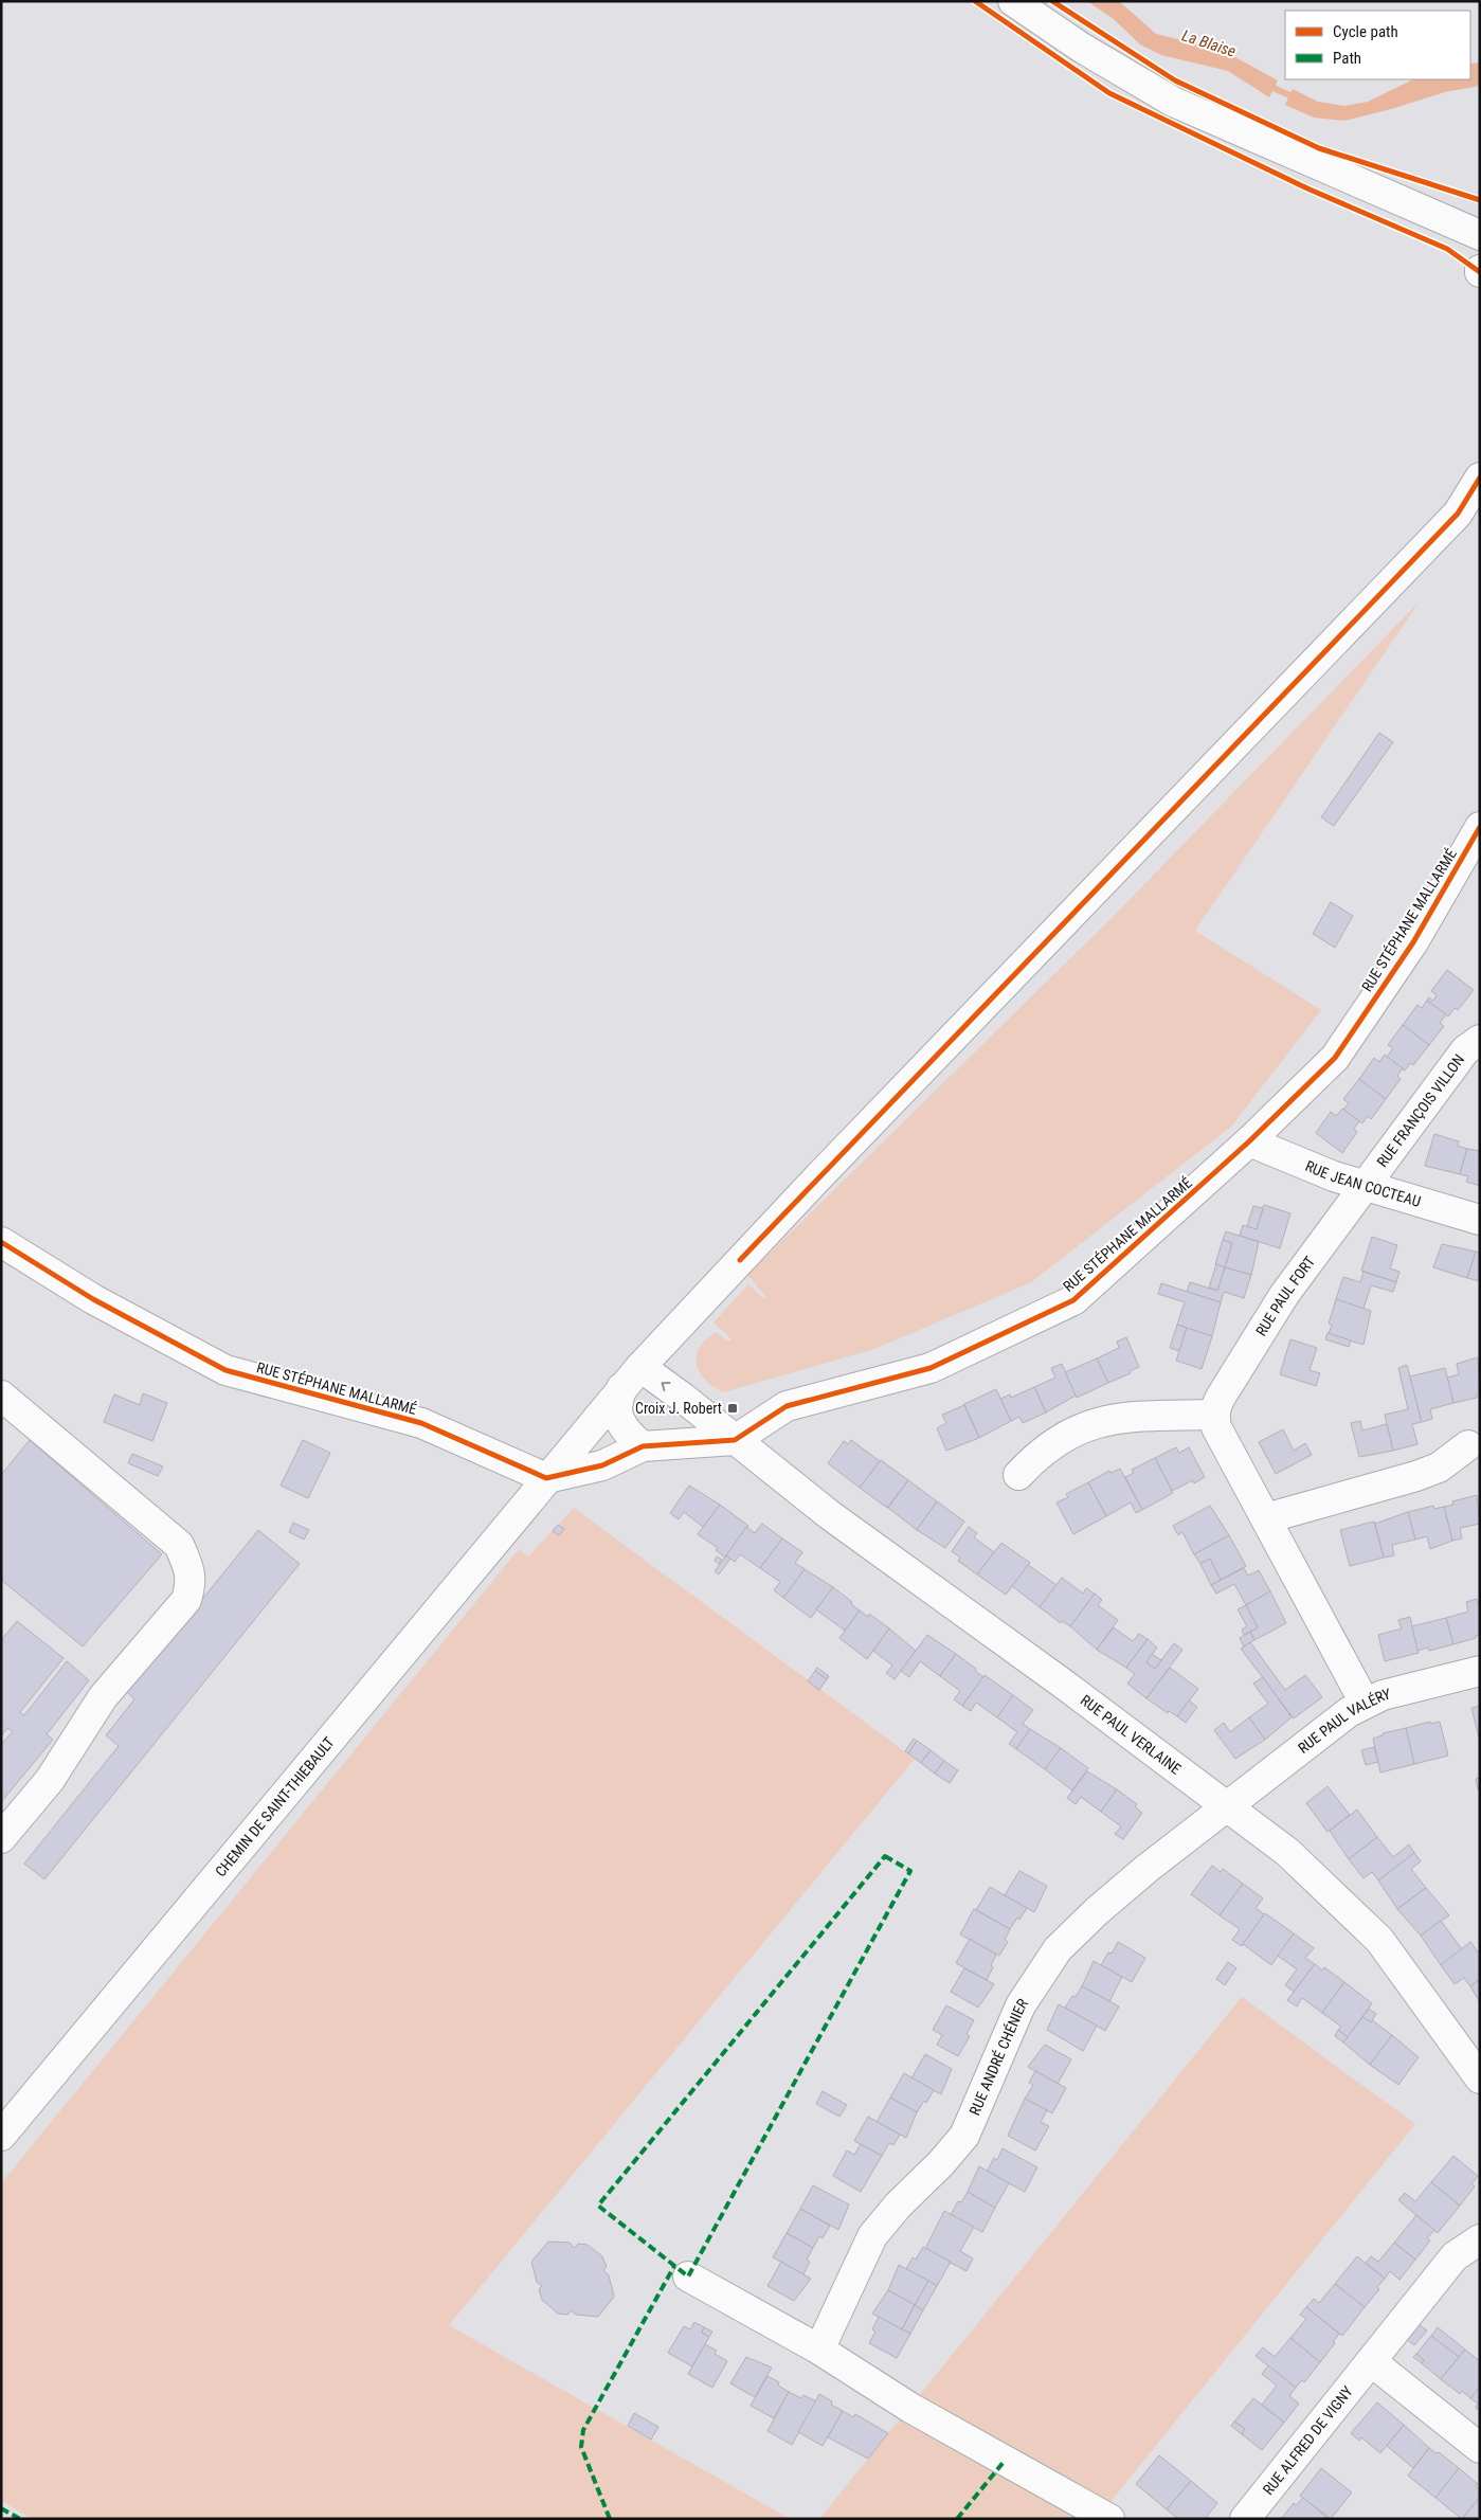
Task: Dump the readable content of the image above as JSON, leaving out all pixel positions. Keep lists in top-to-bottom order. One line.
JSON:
{"streets":{"street":["RUE STÉPHANE MALLARMÉ","RUE FRANÇOIS VILLON","RUE JEAN COCTEAU","RUE PAUL FORT","RUE PAUL VALÉRY","RUE PAUL VERLAINE","CHEMIN DE SAINT-THIEBAULT","RUE ANDRÉ CHÉNIER","RUE ALFRED DE VIGNY"]},"crossings":[["RUE STÉPHANE MALLARMÉ","RUE JEAN COCTEAU"],["RUE STÉPHANE MALLARMÉ","RUE PAUL VERLAINE"],["RUE STÉPHANE MALLARMÉ","CHEMIN DE SAINT-THIEBAULT"],["RUE FRANÇOIS VILLON","RUE JEAN COCTEAU"],["RUE FRANÇOIS VILLON","RUE PAUL FORT"],["RUE JEAN COCTEAU","RUE PAUL FORT"],["RUE PAUL VALÉRY","RUE PAUL VERLAINE"],["RUE PAUL VALÉRY","RUE ANDRÉ CHÉNIER"],["RUE PAUL VERLAINE","CHEMIN DE SAINT-THIEBAULT"],["RUE PAUL VERLAINE","RUE ANDRÉ CHÉNIER"]],"water":["La Blaise"],"places":{"transit":["Croix J. Robert"]},"legend":["Cycle path","Path"]}
